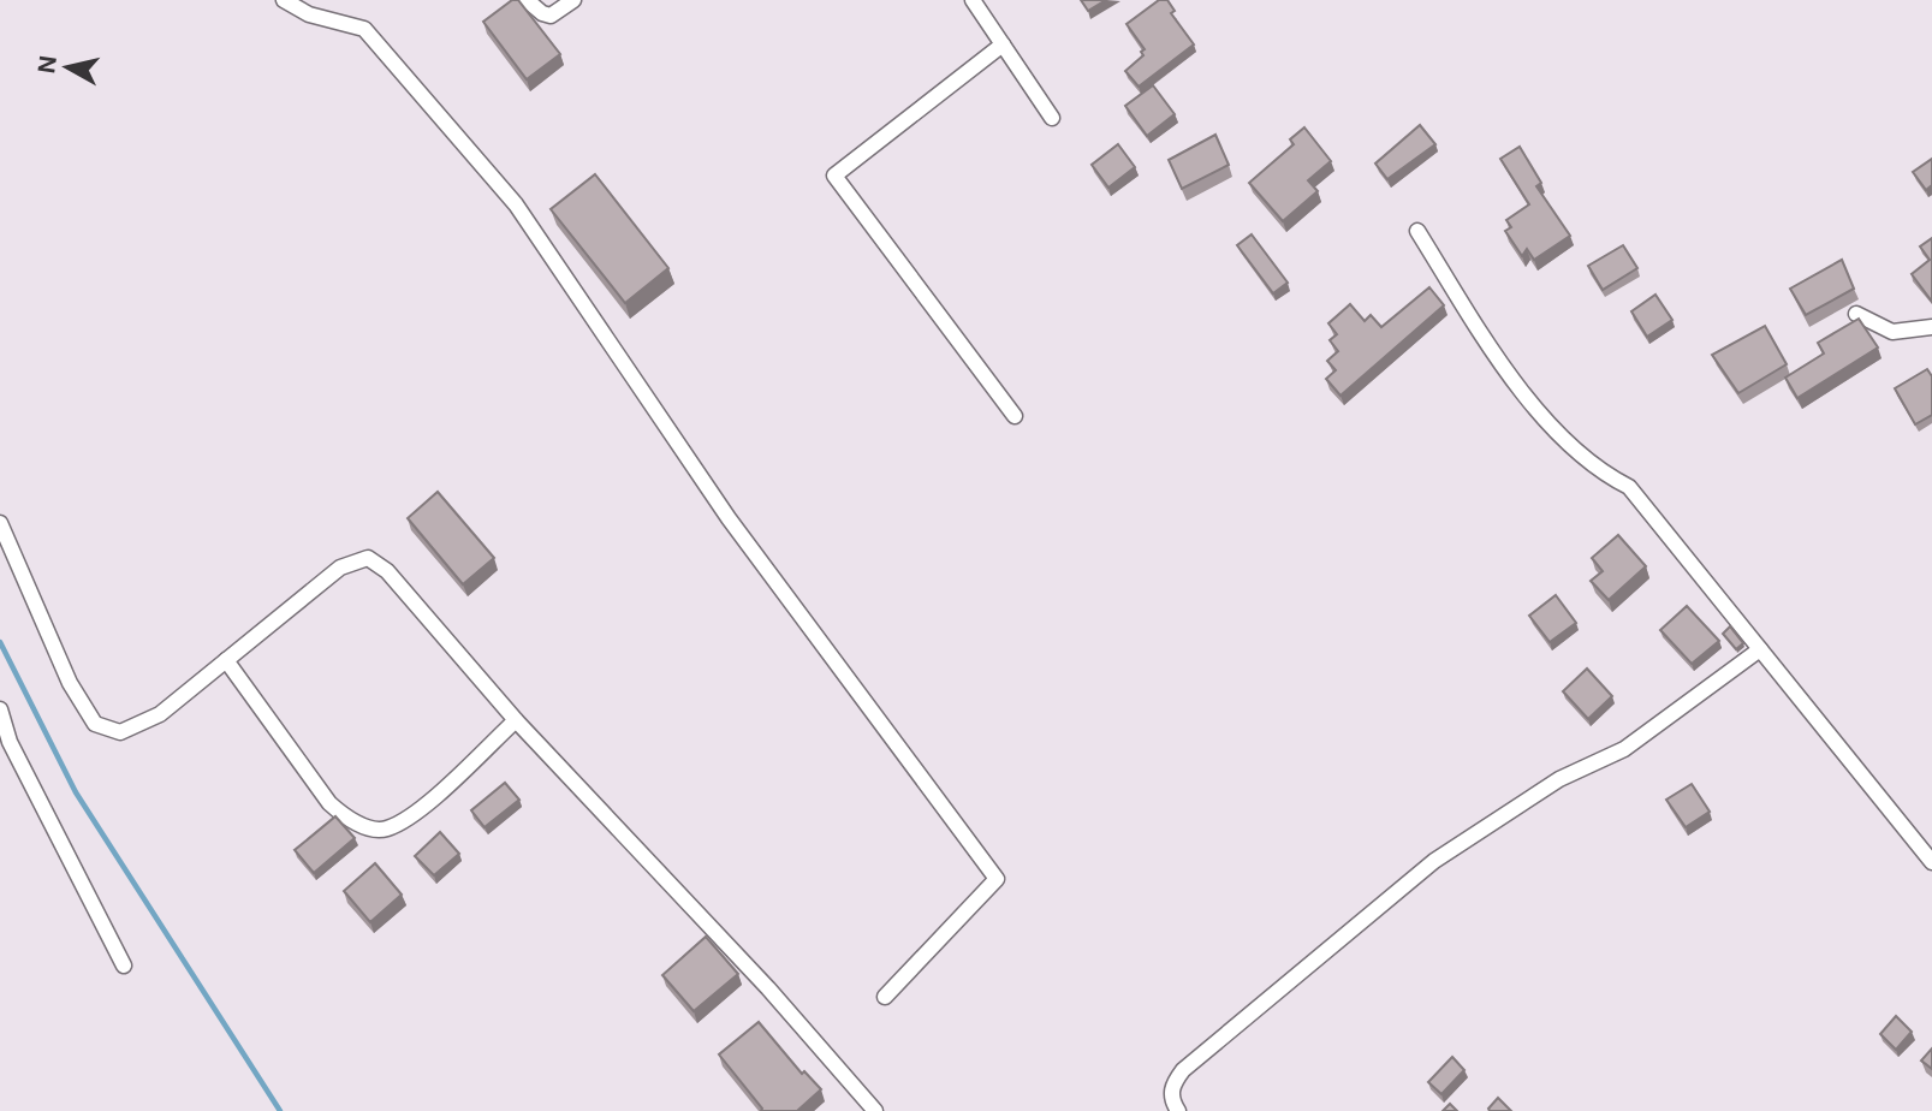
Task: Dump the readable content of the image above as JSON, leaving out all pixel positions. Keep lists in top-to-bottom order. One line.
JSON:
{"north":"left"}
